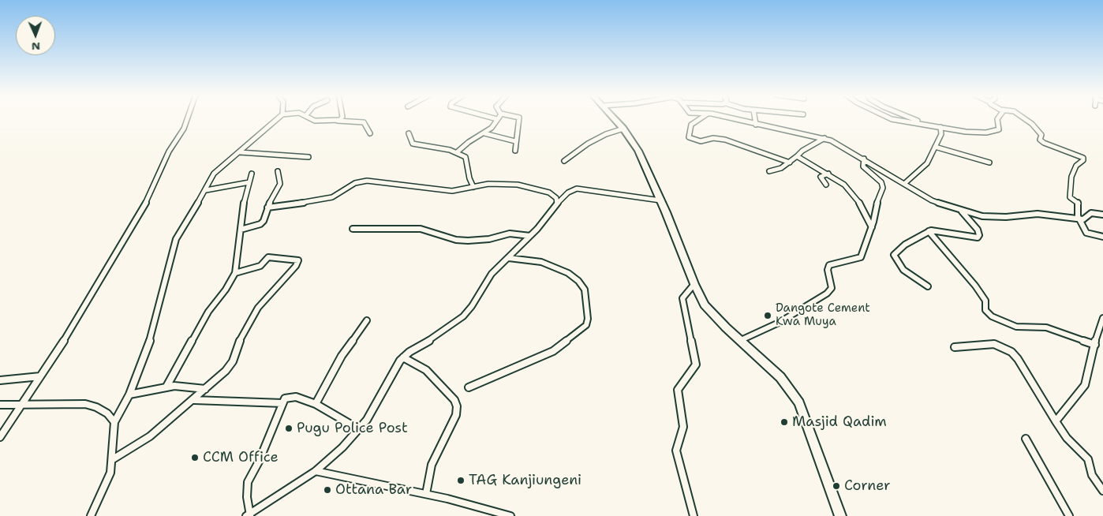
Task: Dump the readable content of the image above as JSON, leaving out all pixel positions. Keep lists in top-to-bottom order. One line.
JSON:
{"places":["Dangote Cement Kwa Muya","Masjid Qadim","Pugu Police Post","CCM Office","TAG Kanjiungeni","Corner","Ottana Bar"],"north":"bottom"}
